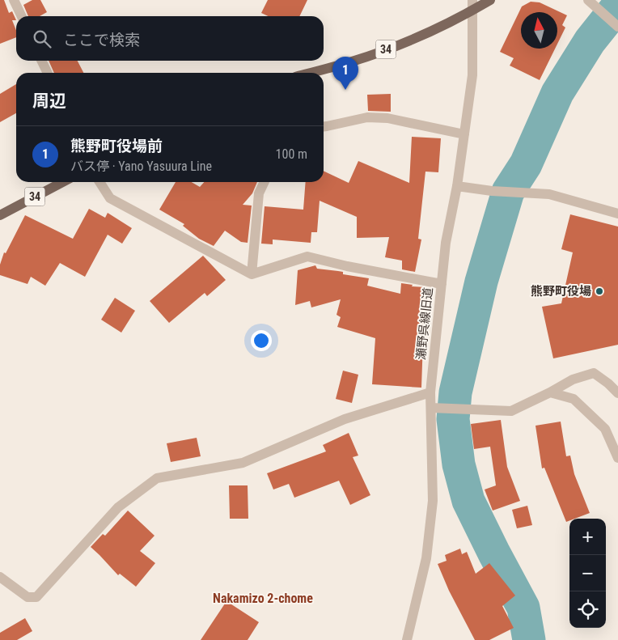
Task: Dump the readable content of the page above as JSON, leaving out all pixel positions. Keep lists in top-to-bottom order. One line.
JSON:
{"streets":{"main road":["34"],"street":["瀬野呉線旧道"]},"crossings":[["34","瀬野呉線旧道"]],"districts":["Nakamizo 2-chome"],"places":["熊野町役場"],"north":"top","page":{"search":"ここで検索","pins":"1","heading":"周辺","list":[{"mark":"1","name":"熊野町役場前","note":"バス停 · Yano Yasuura Line","value":"100 m"}],"map_buttons":["+","−"]}}
